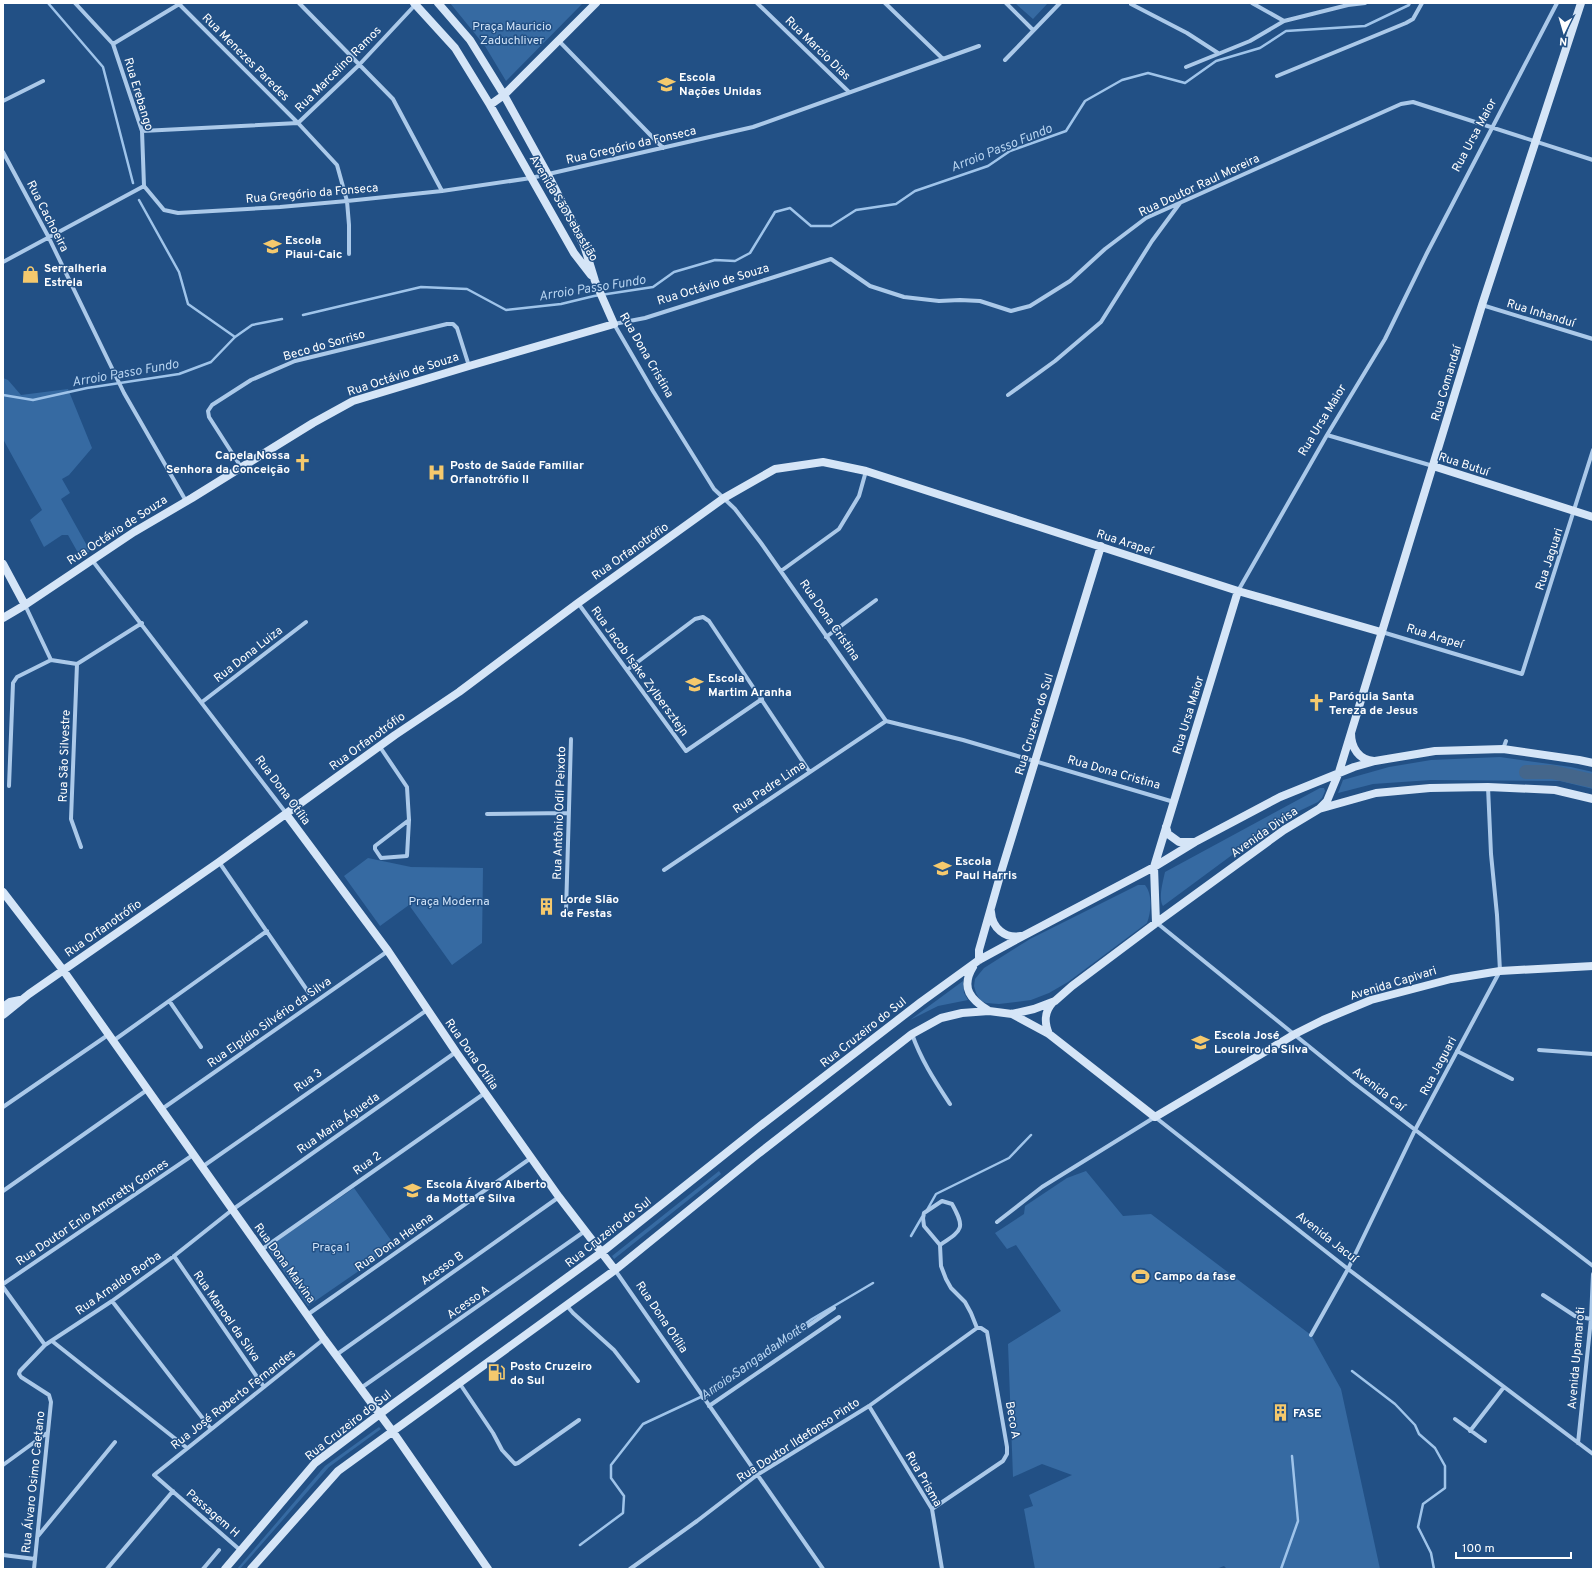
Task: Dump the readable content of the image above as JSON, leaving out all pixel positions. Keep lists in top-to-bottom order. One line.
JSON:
{"streets":{"street":["Rua Marcio Dias","Rua Menezes Paredes","Rua Marcelino Ramos","Rua Erebango","Rua Ursa Maior","Rua Gregório da Fonseca","Rua Doutor Raul Moreira","Avenida São Sebastião","Rua Cachoeira","Rua Octávio de Souza","Rua Inhanduí","Beco do Sorriso","Rua Dona Cristina","Rua Comandaí","Rua Butuí","Rua Arapeí","Rua Orfanotrófio","Rua Jaguari","Rua Dona Luiza","Rua Jacob Isake Zylbersztejn","Rua Cruzeiro do Sul","Rua São Silvestre","Rua Padre Lima","Rua Dona Otília","Rua Antônio Odil Peixoto","Avenida Divisa","Avenida Capivari","Rua Elpídio Silvério da Silva","Rua 3","Avenida Caí","Rua Maria Águeda","Rua 2","Rua Doutor Enio Amoretty Gomes","Avenida Jacuí","Rua Dona Helena","Rua Dona Malvina","Acesso B","Rua Arnaldo Borba","Acesso A","Rua Manoel da Silva","Avenida Upamaroti","Rua José Roberto Fernandes","Beco A","Rua Doutor Ildefonso Pinto","Rua Prisma","Rua Álvaro Osimo Caetano","Passagem H"]},"crossings":[["Rua Marcio Dias","Rua Gregório da Fonseca"],["Rua Menezes Paredes","Rua Marcelino Ramos"],["Rua Menezes Paredes","Rua Gregório da Fonseca"],["Rua Marcelino Ramos","Rua Erebango"],["Rua Marcelino Ramos","Avenida São Sebastião"],["Rua Erebango","Rua Gregório da Fonseca"],["Rua Ursa Maior","Rua Doutor Raul Moreira"],["Rua Ursa Maior","Rua Dona Cristina"],["Rua Ursa Maior","Rua Butuí"],["Rua Ursa Maior","Rua Arapeí"],["Rua Ursa Maior","Avenida Divisa"],["Rua Ursa Maior","Avenida Caí"],["Rua Gregório da Fonseca","Avenida São Sebastião"],["Rua Doutor Raul Moreira","Rua Octávio de Souza"],["Rua Doutor Raul Moreira","Rua Comandaí"],["Avenida São Sebastião","Rua Dona Cristina"],["Rua Cachoeira","Rua Octávio de Souza"],["Rua Octávio de Souza","Beco do Sorriso"],["Rua Octávio de Souza","Rua Dona Cristina"],["Rua Octávio de Souza","Rua Dona Otília"],["Rua Inhanduí","Rua Comandaí"],["Rua Dona Cristina","Rua Arapeí"],["Rua Dona Cristina","Rua Orfanotrófio"],["Rua Dona Cristina","Rua Cruzeiro do Sul"],["Rua Dona Cristina","Rua Padre Lima"],["Rua Comandaí","Rua Butuí"],["Rua Comandaí","Rua Arapeí"],["Rua Comandaí","Avenida Divisa"],["Rua Butuí","Rua Jaguari"],["Rua Arapeí","Rua Orfanotrófio"],["Rua Arapeí","Rua Jaguari"],["Rua Arapeí","Rua Cruzeiro do Sul"],["Rua Orfanotrófio","Rua Jacob Isake Zylbersztejn"],["Rua Orfanotrófio","Rua Dona Otília"],["Rua Orfanotrófio","Rua Dona Malvina"],["Rua Jaguari","Avenida Capivari"],["Rua Jaguari","Avenida Caí"],["Rua Jaguari","Avenida Jacuí"],["Rua Dona Luiza","Rua Dona Otília"],["Rua Cruzeiro do Sul","Rua Dona Otília"],["Rua Cruzeiro do Sul","Avenida Divisa"],["Rua Cruzeiro do Sul","Rua Dona Malvina"],["Rua Cruzeiro do Sul","Passagem H"],["Rua Dona Otília","Rua Elpídio Silvério da Silva"],["Rua Dona Otília","Rua 3"],["Rua Dona Otília","Rua Maria Águeda"],["Rua Dona Otília","Rua 2"],["Rua Dona Otília","Rua Dona Helena"],["Rua Dona Otília","Acesso B"],["Rua Dona Otília","Acesso A"],["Rua Dona Otília","Rua Doutor Ildefonso Pinto"],["Avenida Divisa","Avenida Caí"],["Avenida Divisa","Avenida Jacuí"],["Avenida Capivari","Avenida Caí"],["Avenida Capivari","Avenida Jacuí"],["Rua Elpídio Silvério da Silva","Rua Dona Malvina"],["Rua 3","Rua Dona Malvina"],["Rua Maria Águeda","Rua Dona Malvina"],["Rua Maria Águeda","Rua Arnaldo Borba"],["Rua 2","Rua Dona Malvina"],["Rua Doutor Enio Amoretty Gomes","Rua Dona Malvina"],["Avenida Jacuí","Avenida Upamaroti"],["Rua Dona Helena","Rua Dona Malvina"],["Rua Dona Malvina","Acesso B"],["Rua Dona Malvina","Rua Arnaldo Borba"],["Rua Dona Malvina","Acesso A"],["Rua Dona Malvina","Rua José Roberto Fernandes"],["Rua Arnaldo Borba","Rua Manoel da Silva"],["Rua Arnaldo Borba","Rua Álvaro Osimo Caetano"],["Rua Manoel da Silva","Rua José Roberto Fernandes"],["Rua José Roberto Fernandes","Passagem H"],["Beco A","Rua Doutor Ildefonso Pinto"],["Beco A","Rua Prisma"],["Rua Doutor Ildefonso Pinto","Rua Prisma"]],"water":["Arroio Passo Fundo","Arroio Sanga da Morte"],"parks":["Praça Mauricio Zaduchliver","Praça Moderna","Praça 1"],"places":{"school or university":["Escola Nações Unidas","Escola Piaui-Caic","Escola Martim Aranha","Escola Paul Harris","Escola José Loureiro da Silva","Escola Álvaro Alberto da Motta e Silva"],"shop":["Serralheria Estrela"],"church":["Capela Nossa Senhora da Conceição","Paróquia Santa Tereza de Jesus"],"hospital":["Posto de Saúde Familiar Orfanotrófio II"],"building":["Lorde Slão de Festas","FASE"],"sports":["Campo da fase"],"fuel station":["Posto Cruzeiro do Sul"]},"scale_bar":"100 m","north":"bottom"}
